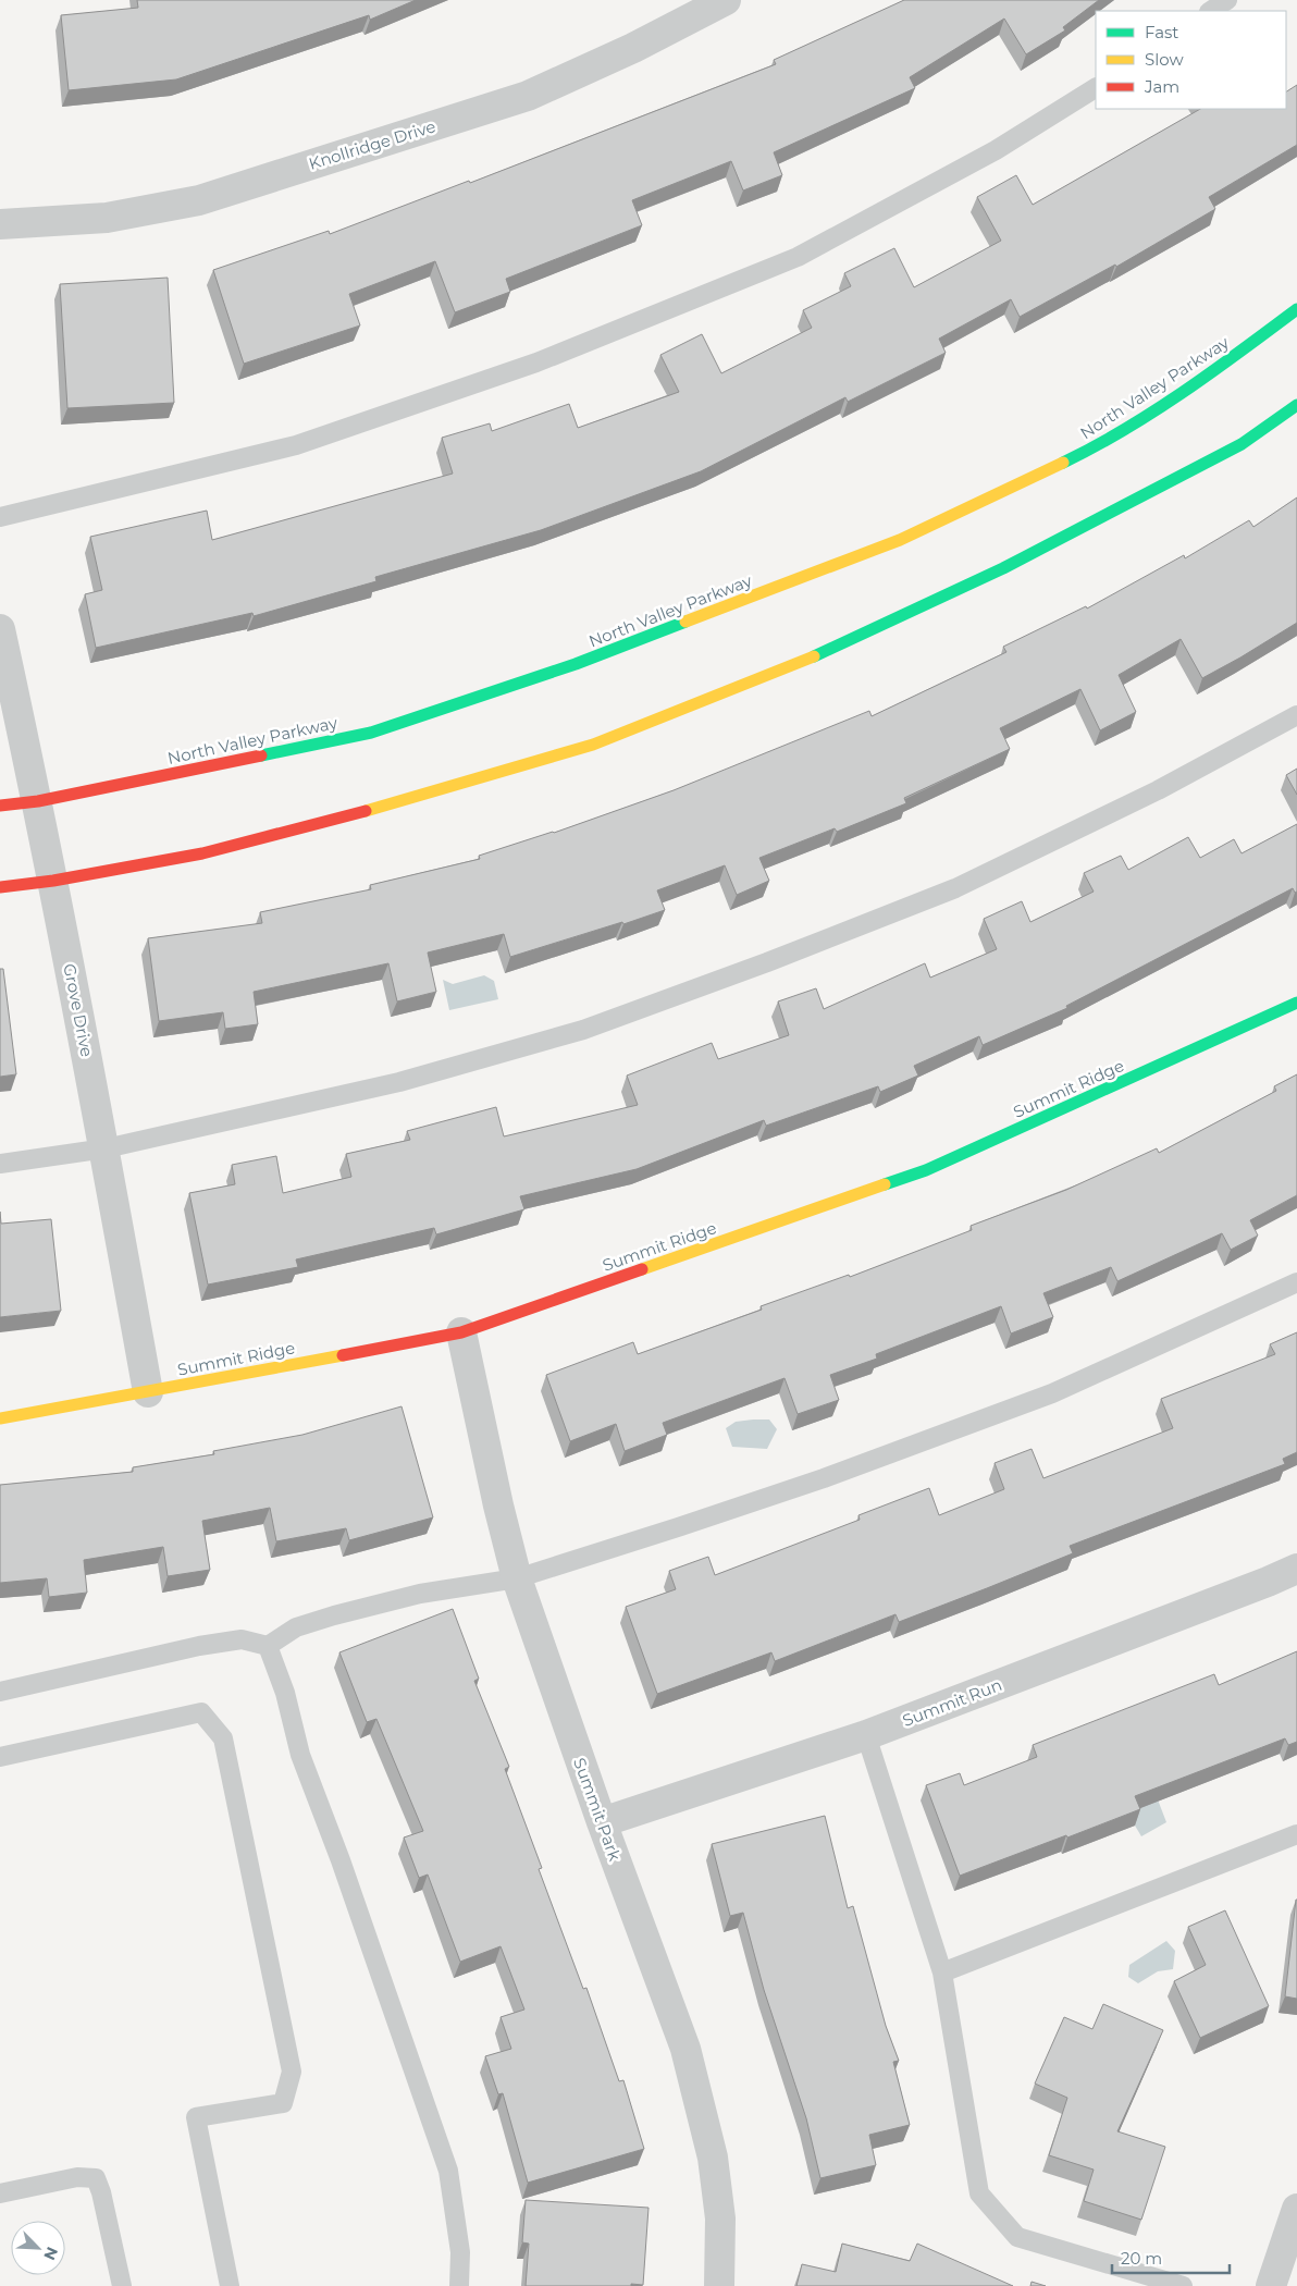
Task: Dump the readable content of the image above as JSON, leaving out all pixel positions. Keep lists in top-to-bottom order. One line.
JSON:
{"streets":{"street":["Knollridge Drive","North Valley Parkway","Grove Drive","Summit Ridge","Summit Run","Summit Park"]},"crossings":[["North Valley Parkway","Grove Drive"],["Grove Drive","Summit Ridge"],["Summit Ridge","Summit Park"],["Summit Run","Summit Park"]],"legend":["Fast","Slow","Jam"],"scale_bar":"20 m","north":"bottom right"}
